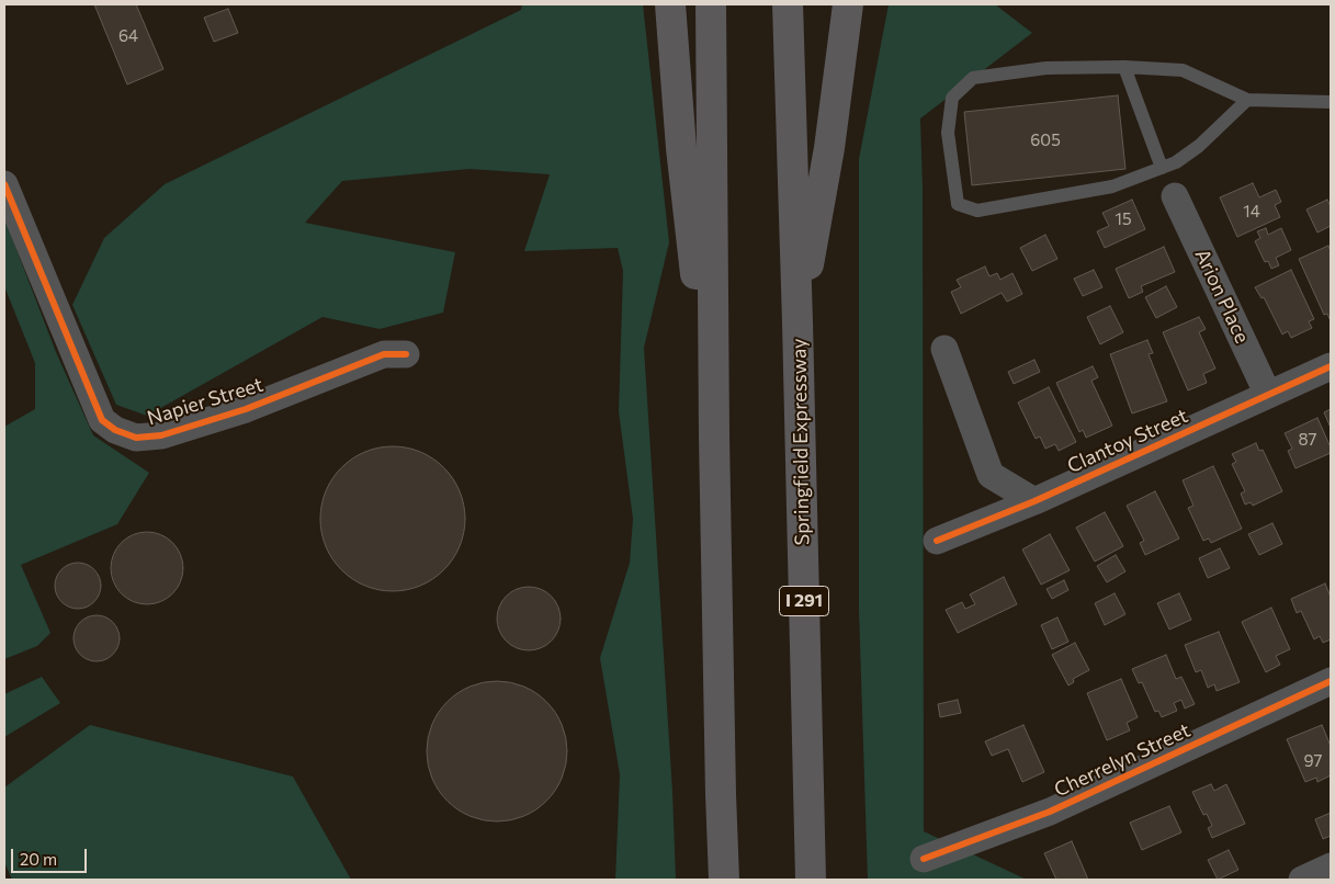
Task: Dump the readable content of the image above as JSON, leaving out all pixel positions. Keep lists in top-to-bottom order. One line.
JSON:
{"streets":{"highway":["Springfield Expressway","I 291"],"street":["Arion Place","Napier Street","Clantoy Street","Cherrelyn Street"]},"crossings":[["Arion Place","Clantoy Street"]],"house_numbers":["64","605","14","15","87","97"],"scale_bar":"20 m"}
